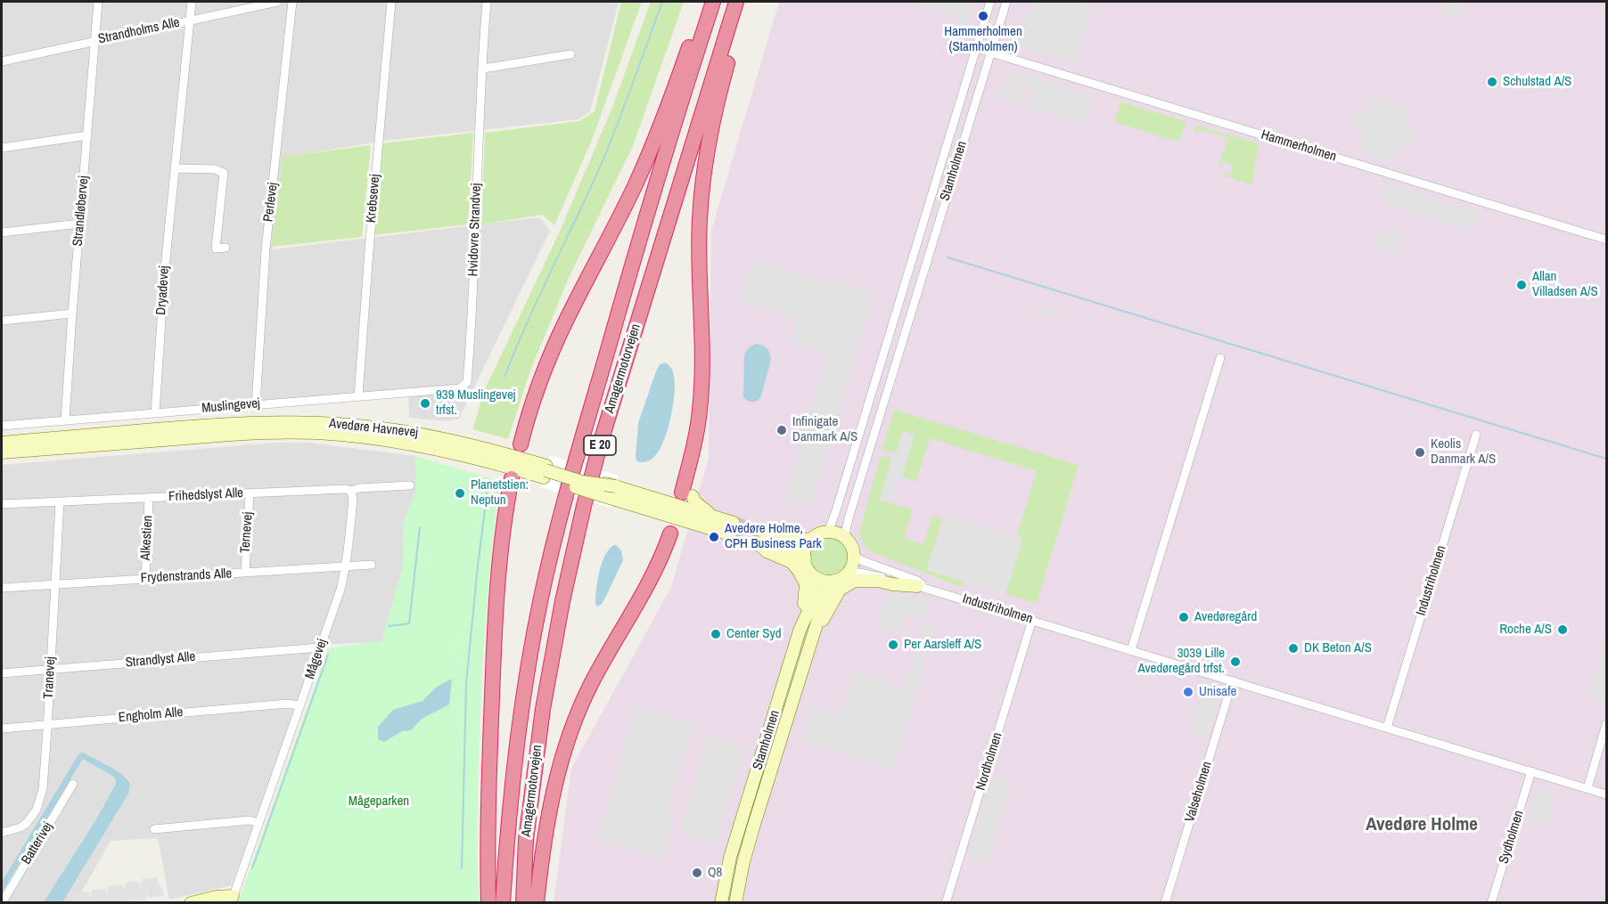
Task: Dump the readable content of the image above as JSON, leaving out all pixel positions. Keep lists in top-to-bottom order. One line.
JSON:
{"streets":{"highway":["Amagermotorvejen","E 20"],"street":["Strandholms Alle","Hammerholmen","Stamholmen","Krebsevej","Perlevej","Strandløbervej","Hvidovre Strandvej","Dryadevej","Muslingevej","Avedøre Havnevej","Frihedslyst Alle","Ternevej","Alkestien","Frydenstrands Alle","Industriholmen","Mågevej","Strandlyst Alle","Tranevej","Engholm Alle","Nordholmen","Valseholmen","Sydholmen","Batterivej"]},"crossings":[["Strandholms Alle","Strandløbervej"],["Strandholms Alle","Dryadevej"],["Hammerholmen","Stamholmen"],["Stamholmen","Industriholmen"],["Krebsevej","Muslingevej"],["Perlevej","Muslingevej"],["Strandløbervej","Muslingevej"],["Hvidovre Strandvej","Muslingevej"],["Dryadevej","Muslingevej"],["Frihedslyst Alle","Ternevej"],["Frihedslyst Alle","Alkestien"],["Frihedslyst Alle","Mågevej"],["Frihedslyst Alle","Tranevej"],["Ternevej","Frydenstrands Alle"],["Alkestien","Frydenstrands Alle"],["Frydenstrands Alle","Mågevej"],["Frydenstrands Alle","Tranevej"],["Industriholmen","Nordholmen"],["Industriholmen","Valseholmen"],["Industriholmen","Sydholmen"],["Mågevej","Strandlyst Alle"],["Mågevej","Engholm Alle"],["Strandlyst Alle","Tranevej"],["Tranevej","Engholm Alle"]],"districts":["Avedøre Holme"],"parks":["Mågeparken"],"places":["Hammerholmen (Stamholmen)","Schulstad A/S","Allan Villadsen A/S","939 Muslingevej trfst.","Infinigate Danmark A/S","Keolis Danmark A/S","Planetstien: Neptun","Avedøre Holme, CPH Business Park","Avedøregård","Roche A/S","Center Syd","Per Aarsleff A/S","DK Beton A/S","3039 Lille Avedøregård trfst.","Unisafe","Q8"]}
